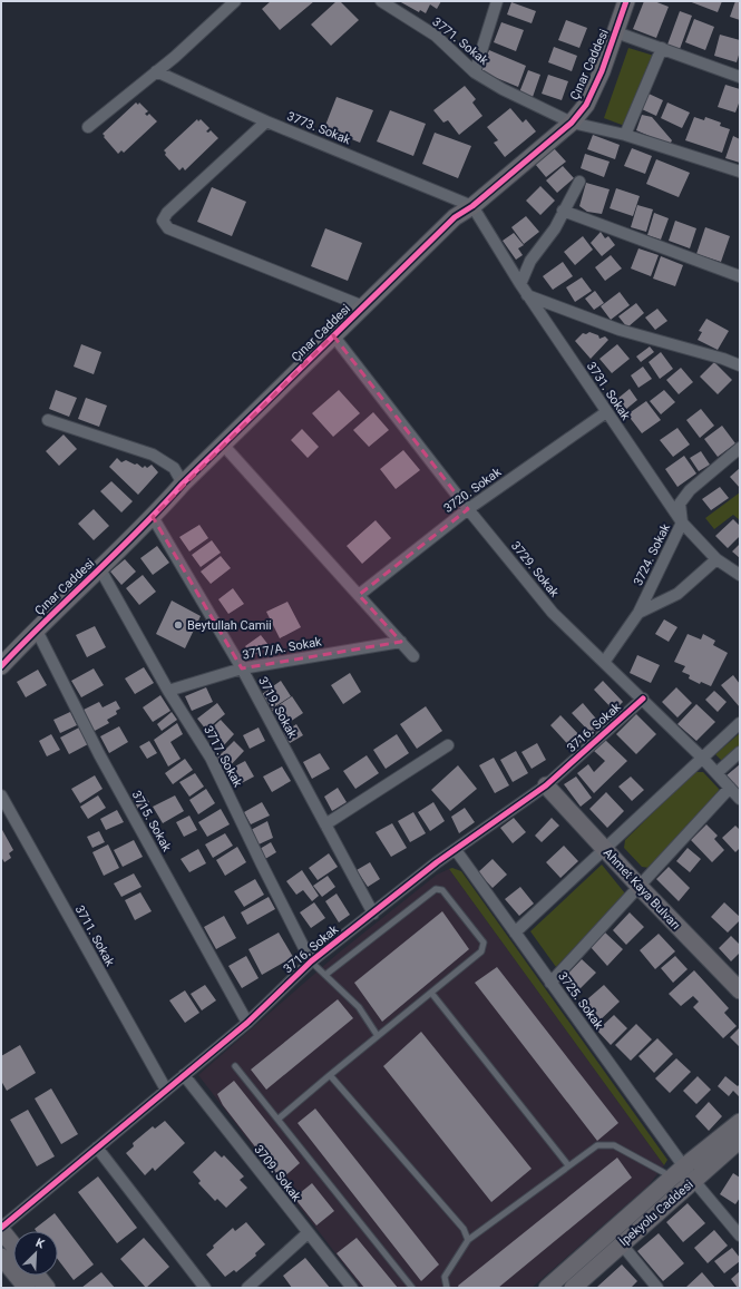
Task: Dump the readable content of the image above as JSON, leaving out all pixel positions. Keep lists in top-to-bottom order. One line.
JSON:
{"streets":{"street":["3771. Sokak","Çınar Caddesi","3773. Sokak","3731. Sokak","3720. Sokak","3724. Sokak","3729. Sokak","3717/A. Sokak","3719. Sokak","3716. Sokak","3717. Sokak","3715. Sokak","Ahmet Kaya Bulvarı","3711. Sokak","3725. Sokak","3709. Sokak","İpekyolu Caddesi"]},"crossings":[["3771. Sokak","Çınar Caddesi"],["Çınar Caddesi","3773. Sokak"],["Çınar Caddesi","3731. Sokak"],["Çınar Caddesi","3729. Sokak"],["Çınar Caddesi","3719. Sokak"],["Çınar Caddesi","3717. Sokak"],["Çınar Caddesi","3715. Sokak"],["3773. Sokak","3731. Sokak"],["3731. Sokak","3720. Sokak"],["3731. Sokak","3724. Sokak"],["3720. Sokak","3729. Sokak"],["3724. Sokak","3729. Sokak"],["3729. Sokak","3716. Sokak"],["3717/A. Sokak","3719. Sokak"],["3717/A. Sokak","3717. Sokak"],["3719. Sokak","3716. Sokak"],["3716. Sokak","3717. Sokak"],["3716. Sokak","3715. Sokak"],["3716. Sokak","Ahmet Kaya Bulvarı"],["3716. Sokak","3711. Sokak"],["3716. Sokak","3725. Sokak"],["3716. Sokak","3709. Sokak"],["3725. Sokak","İpekyolu Caddesi"]],"places":["Beytullah Camii"],"north":"top right"}
